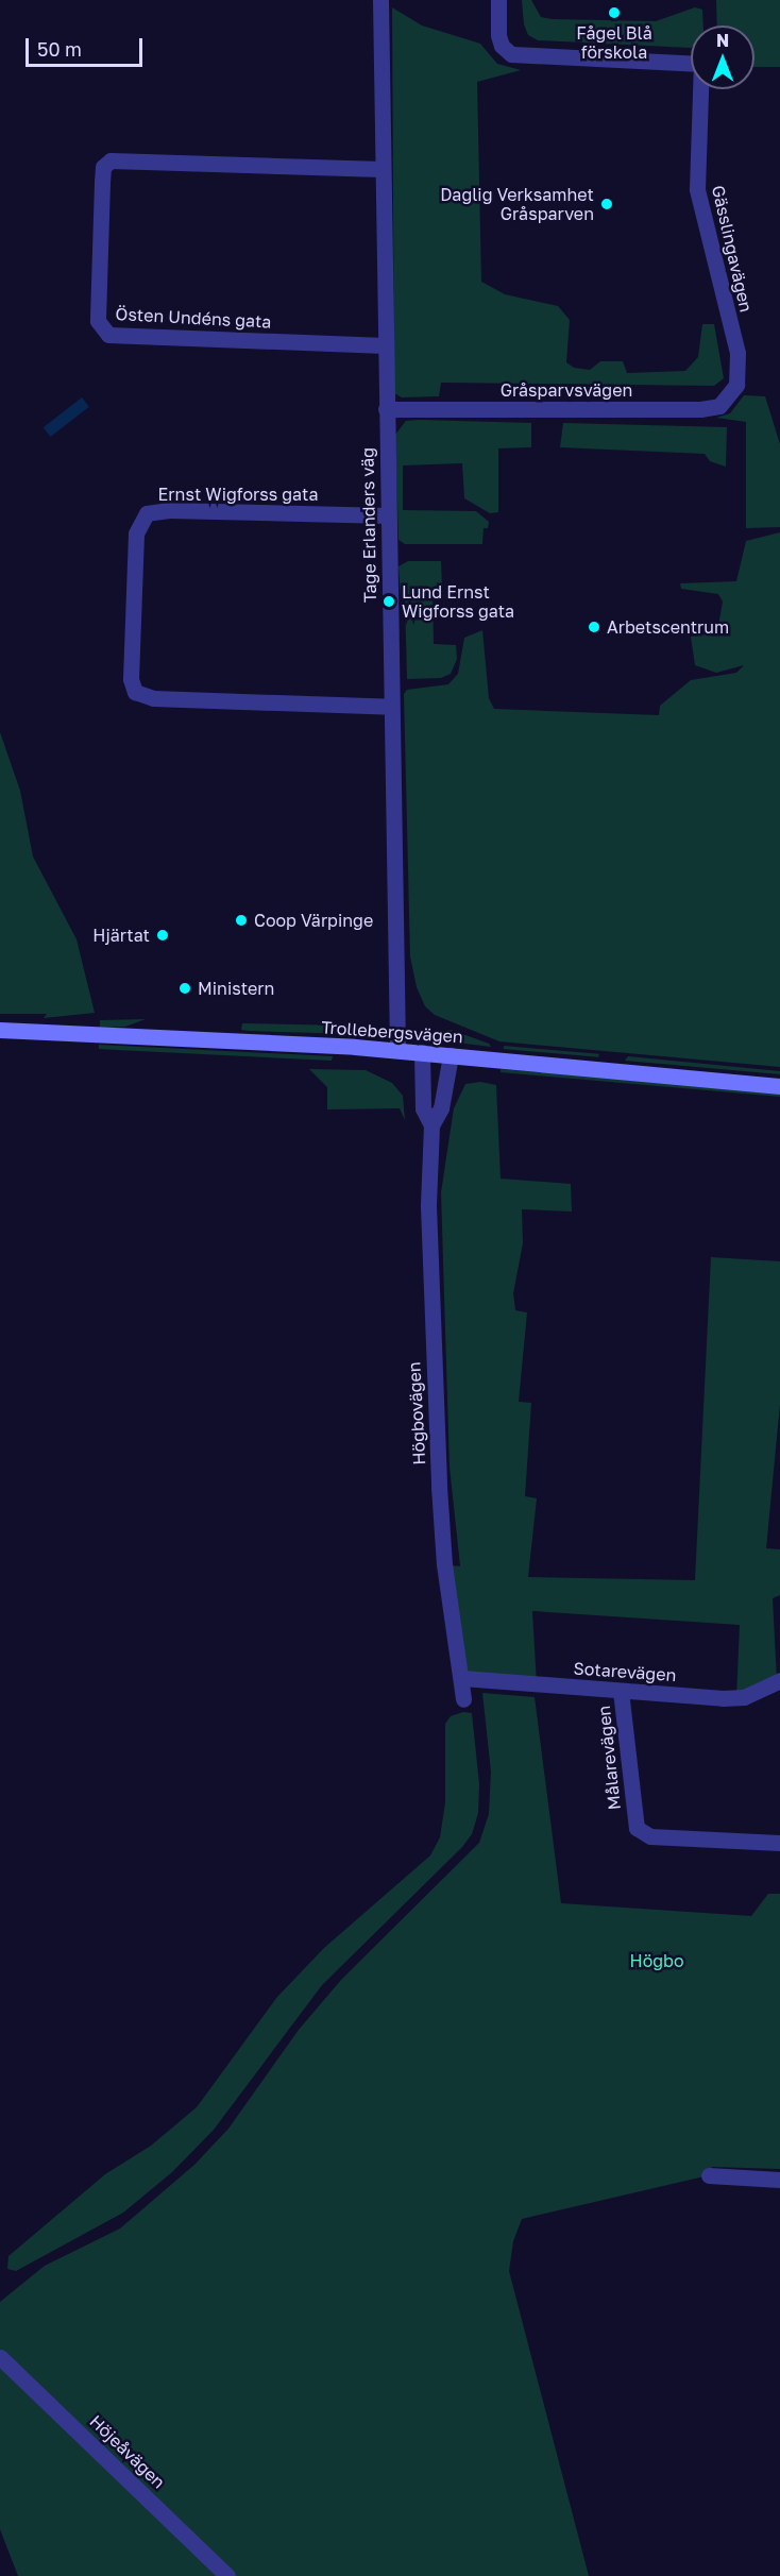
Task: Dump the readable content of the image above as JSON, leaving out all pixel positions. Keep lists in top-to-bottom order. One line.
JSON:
{"streets":{"street":["Gässlingavägen","Östen Undéns gata","Gråsparvsvägen","Ernst Wigforss gata","Tage Erlanders väg","Trollebergsvägen","Högbovägen","Sotarevägen","Målarevägen","Höjeåvägen"]},"crossings":[["Gässlingavägen","Gråsparvsvägen"],["Östen Undéns gata","Tage Erlanders väg"],["Gråsparvsvägen","Tage Erlanders väg"],["Ernst Wigforss gata","Tage Erlanders väg"],["Tage Erlanders väg","Trollebergsvägen"],["Trollebergsvägen","Högbovägen"],["Högbovägen","Sotarevägen"],["Sotarevägen","Målarevägen"]],"parks":["Högbo"],"places":["Fågel Blå förskola","Daglig Verksamhet Gråsparven","Lund Ernst Wigforss gata","Arbetscentrum","Coop Värpinge","Hjärtat","Ministern"],"scale_bar":"50 m","north":"top"}
